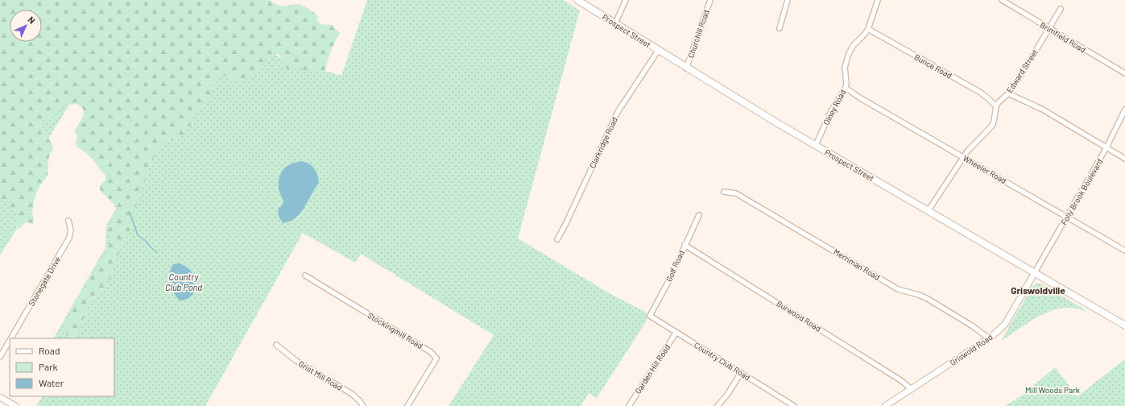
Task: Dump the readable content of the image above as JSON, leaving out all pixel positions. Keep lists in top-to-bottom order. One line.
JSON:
{"streets":{"main road":["Prospect Street"],"street":["Churchill Road","Brimfield Road","Bunce Road","Edward Street","Olney Road","Clarkridge Road","Wheeler Road","Folly Brook Boulevard","Merriman Road","Golf Road","Stonegate Drive","Burwood Road","Stockingmill Road","Griswold Road","Country Club Road","Garden Hill Road","Grist Mill Road"]},"crossings":[["Prospect Street","Churchill Road"],["Prospect Street","Olney Road"],["Prospect Street","Clarkridge Road"],["Prospect Street","Folly Brook Boulevard"],["Prospect Street","Griswold Road"],["Brimfield Road","Edward Street"],["Bunce Road","Edward Street"],["Bunce Road","Olney Road"],["Olney Road","Wheeler Road"],["Wheeler Road","Folly Brook Boulevard"],["Folly Brook Boulevard","Griswold Road"],["Merriman Road","Griswold Road"],["Golf Road","Burwood Road"],["Golf Road","Country Club Road"],["Burwood Road","Griswold Road"],["Country Club Road","Garden Hill Road"]],"districts":["Griswoldville"],"water":["Country Club Pond"],"parks":["Mill Woods Park"],"legend":["Road","Park","Water"],"north":"top right"}
